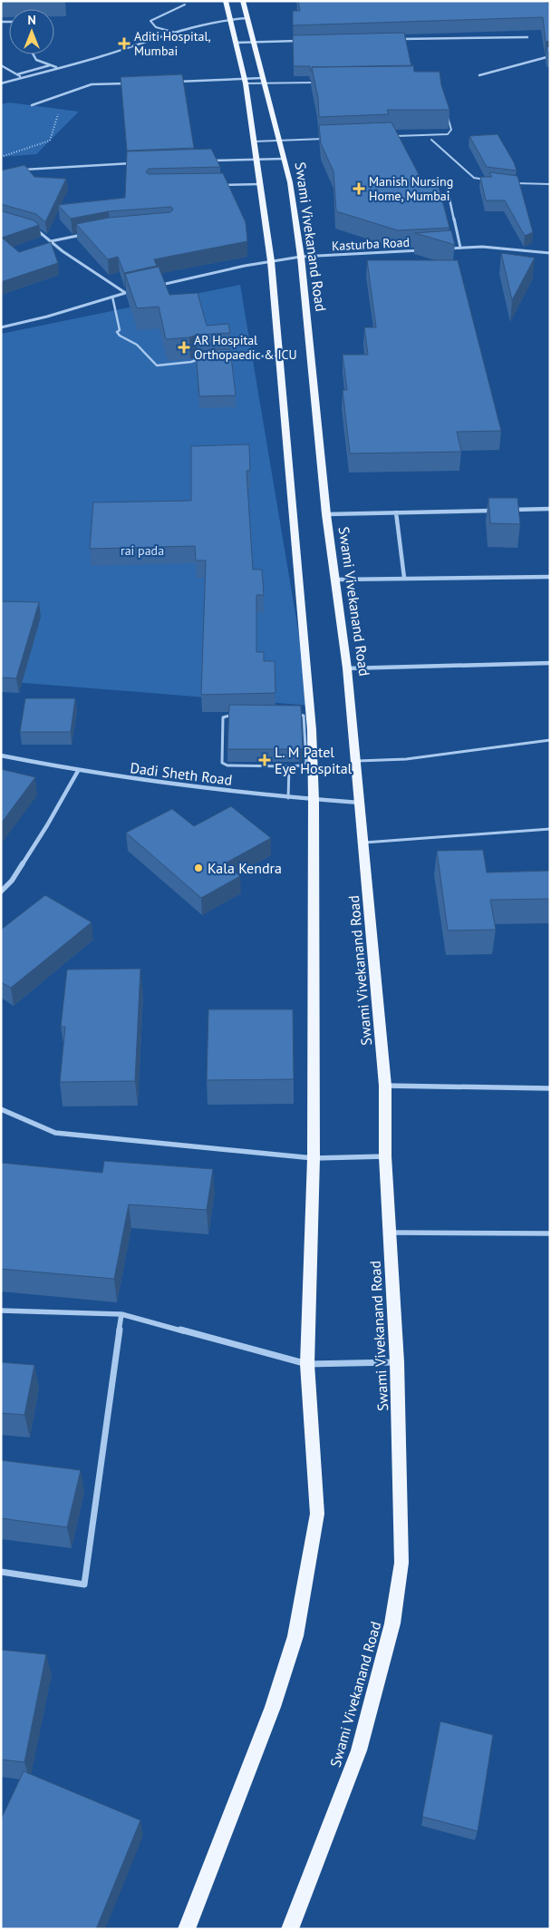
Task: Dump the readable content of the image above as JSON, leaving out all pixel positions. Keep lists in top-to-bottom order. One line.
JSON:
{"streets":{"main road":["Swami Vivekanand Road"],"street":["Kasturba Road","Dadi Sheth Road"]},"crossings":[["Swami Vivekanand Road","Kasturba Road"],["Swami Vivekanand Road","Dadi Sheth Road"]],"parks":["rai pada"],"places":{"health":["Aditi Hospital, Mumbai","Manish Nursing Home, Mumbai","AR Hospital Orthopaedic & ICU","L. M Patel Eye Hospital"],"other":["Kala Kendra"]},"north":"top"}
